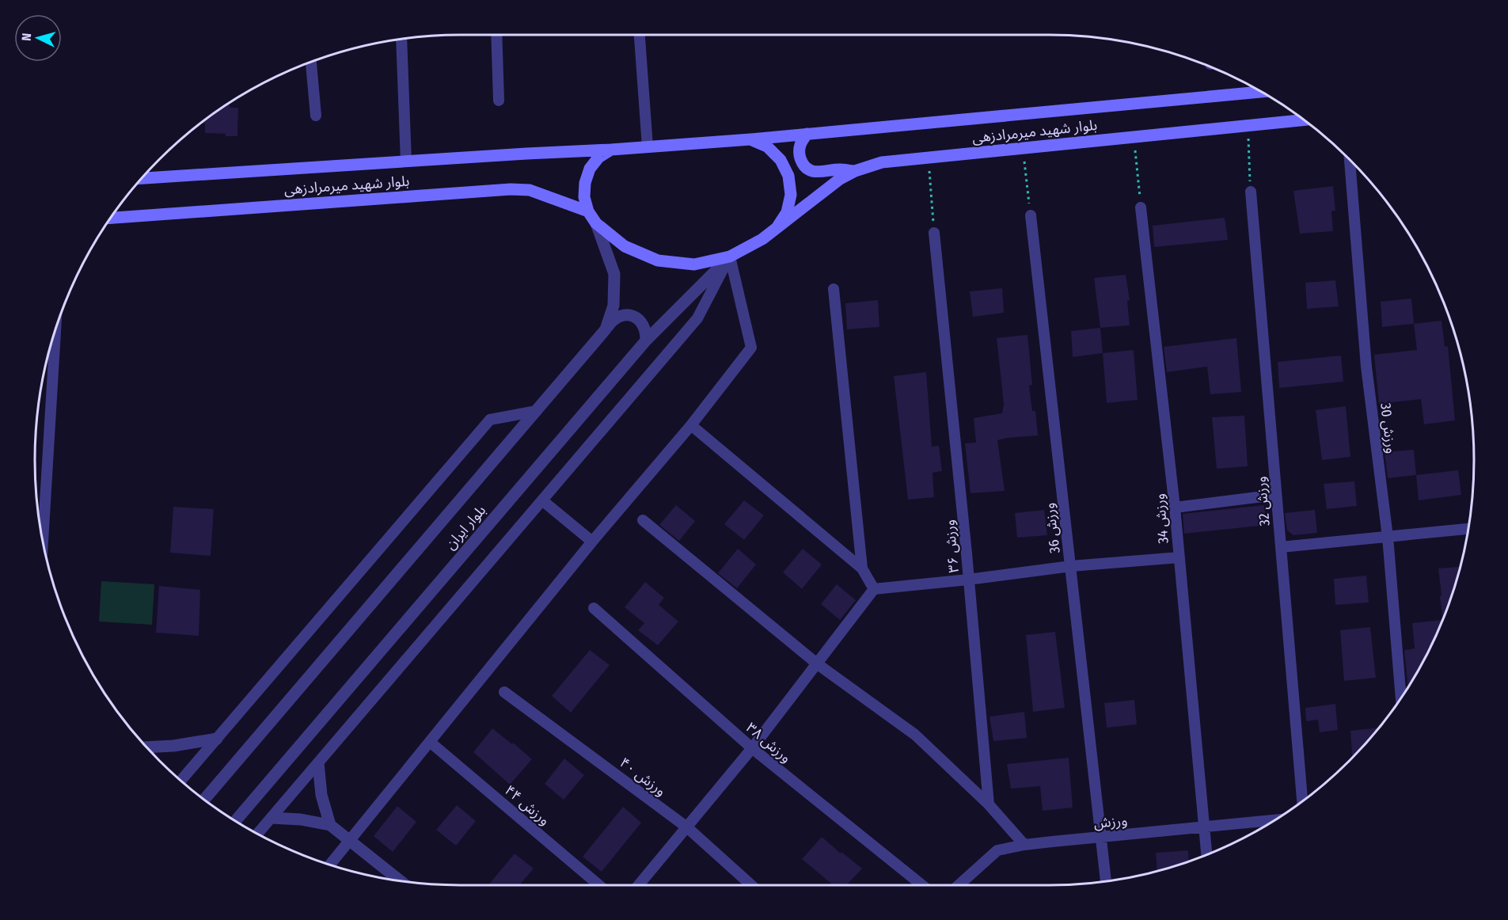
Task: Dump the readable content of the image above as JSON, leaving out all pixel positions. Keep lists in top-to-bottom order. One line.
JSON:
{"streets":{"main road":["بلوار شهید میرمرادزهی"],"street":["ورزش 30","ورزش 32","ورزش 34","بلوار ایران","ورزش 36","ورزش ۳۶","ورزش ۳۸","ورزش ۴۰","ورزش ۴۴","ورزش"]},"crossings":[["بلوار شهید میرمرادزهی","بلوار ایران"],["ورزش 34","ورزش"],["ورزش 36","ورزش"]],"north":"left"}
